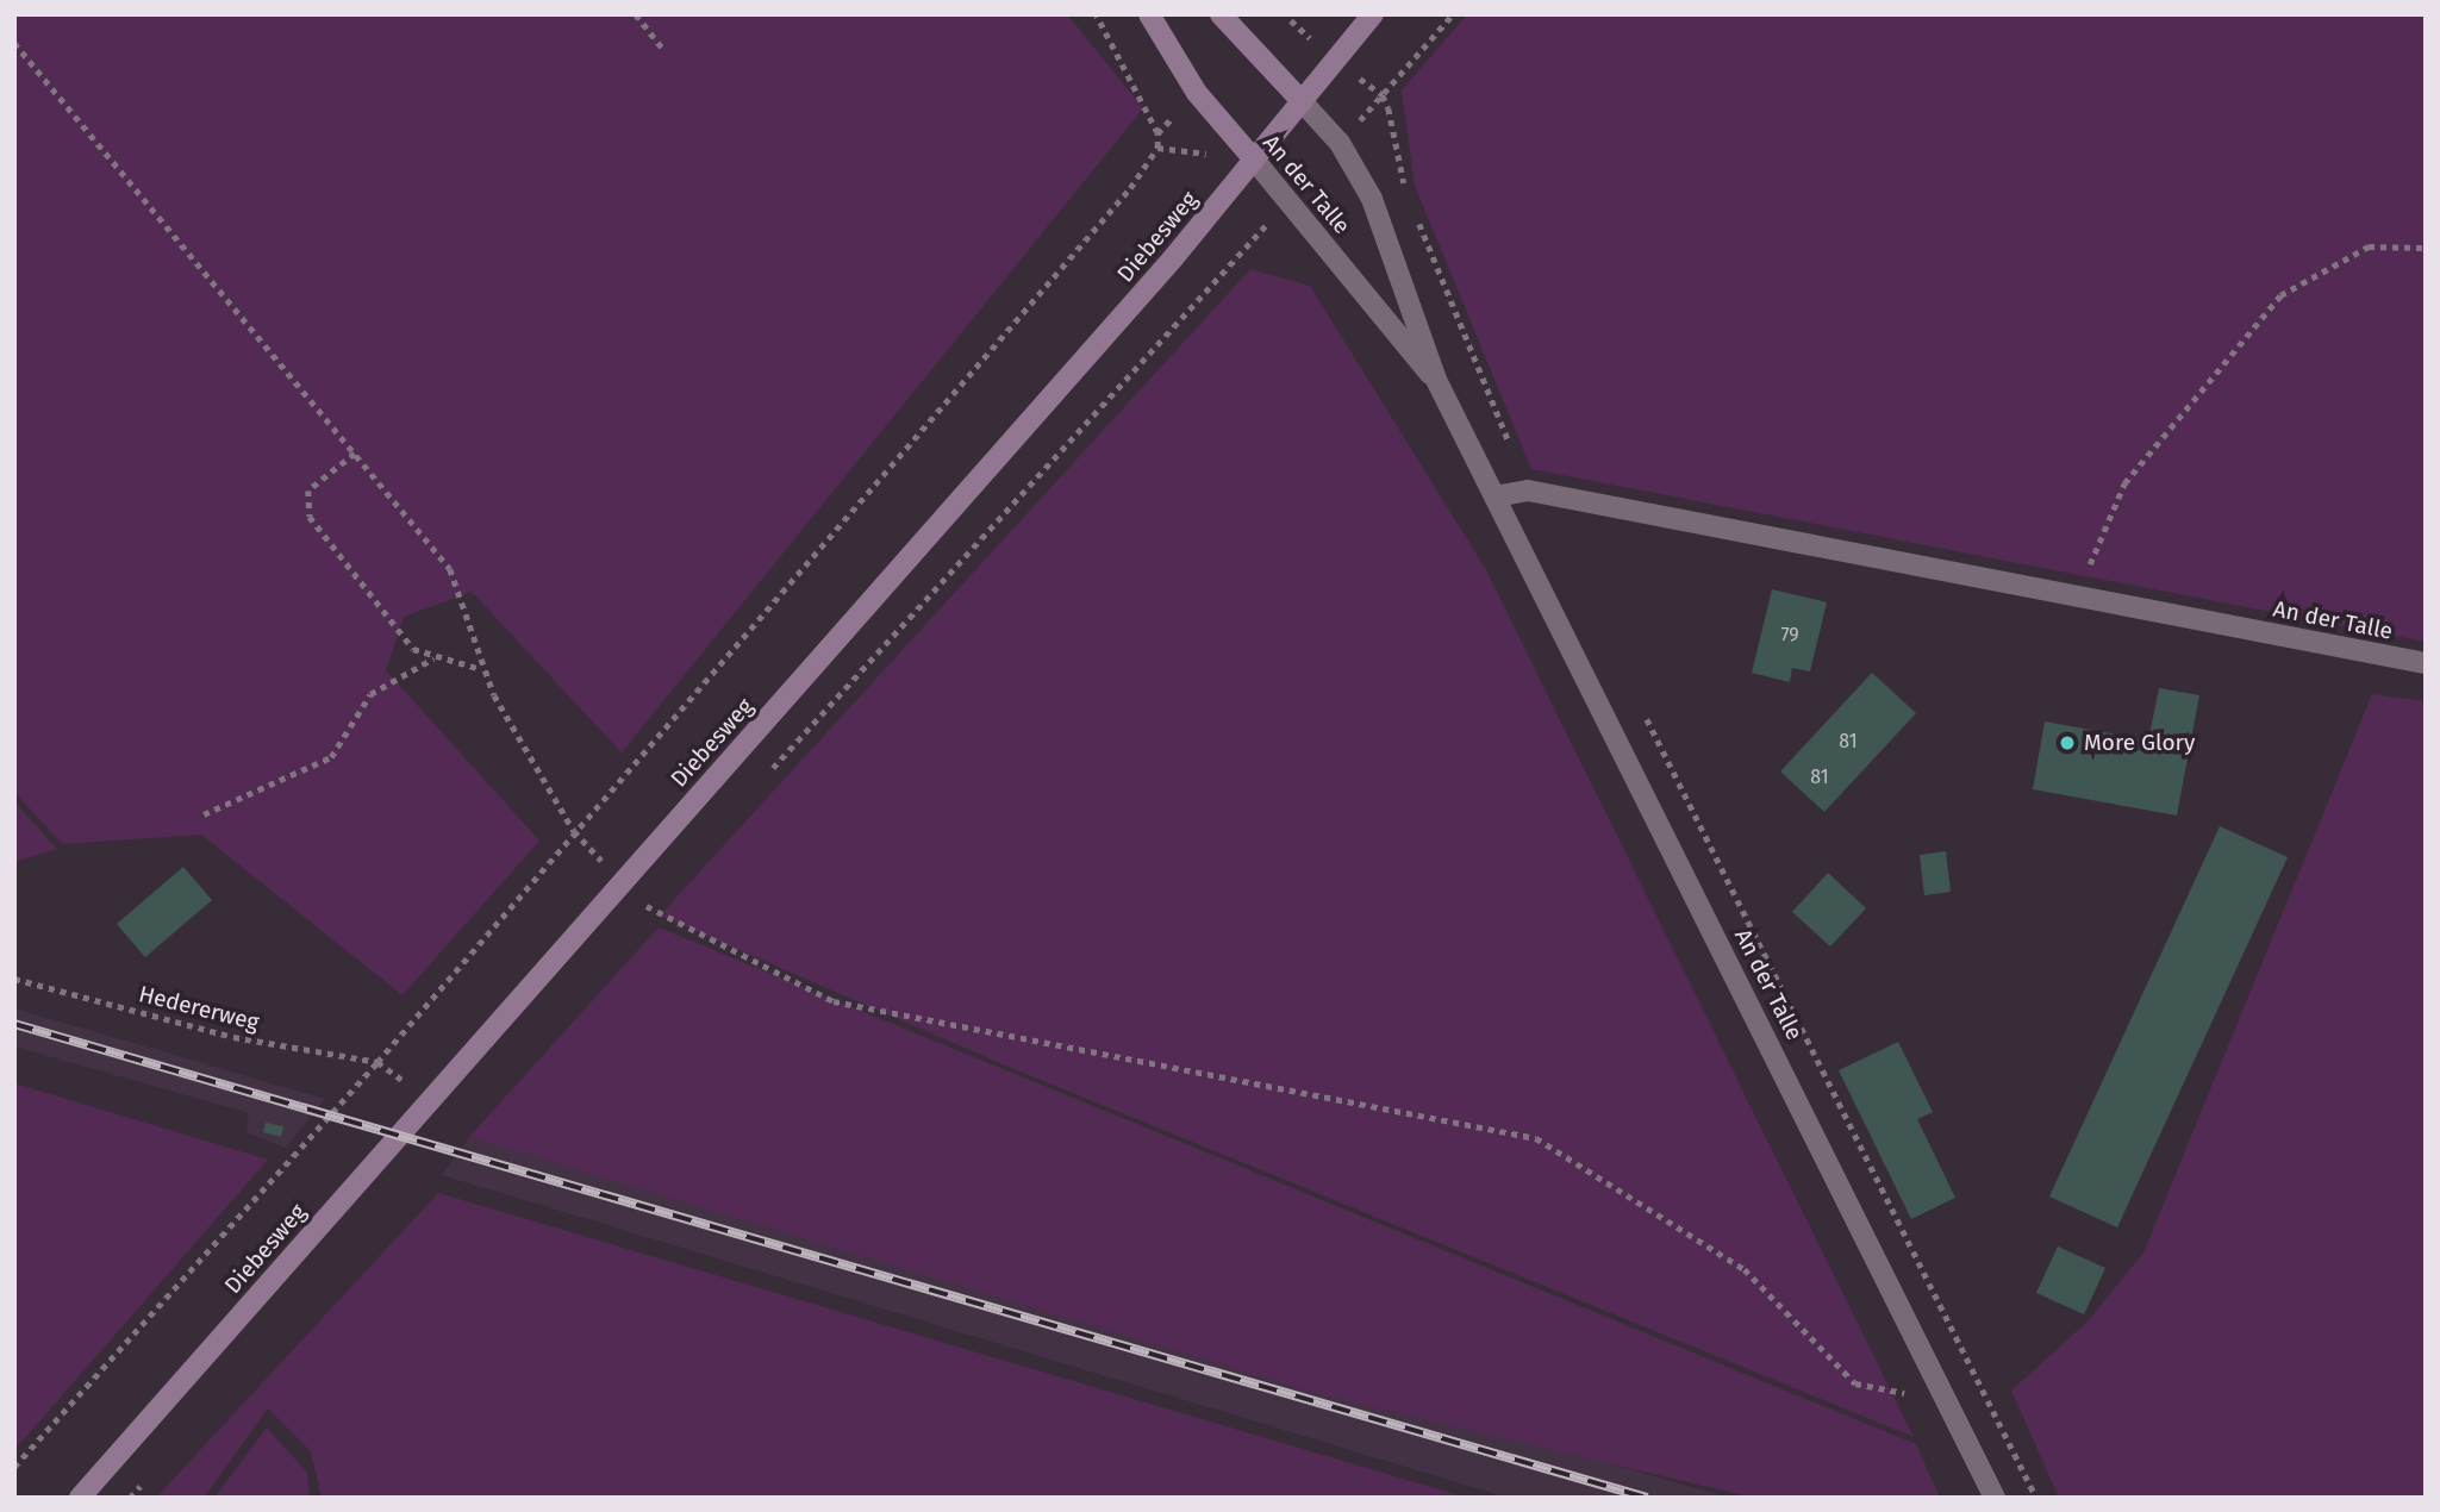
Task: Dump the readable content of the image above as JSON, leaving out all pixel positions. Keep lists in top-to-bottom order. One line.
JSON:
{"streets":{"main road":["An der Talle","Diebesweg"],"path":["Hedererweg"]},"crossings":[["An der Talle","Diebesweg"]],"places":["More Glory"],"house_numbers":["79","81","81"]}
